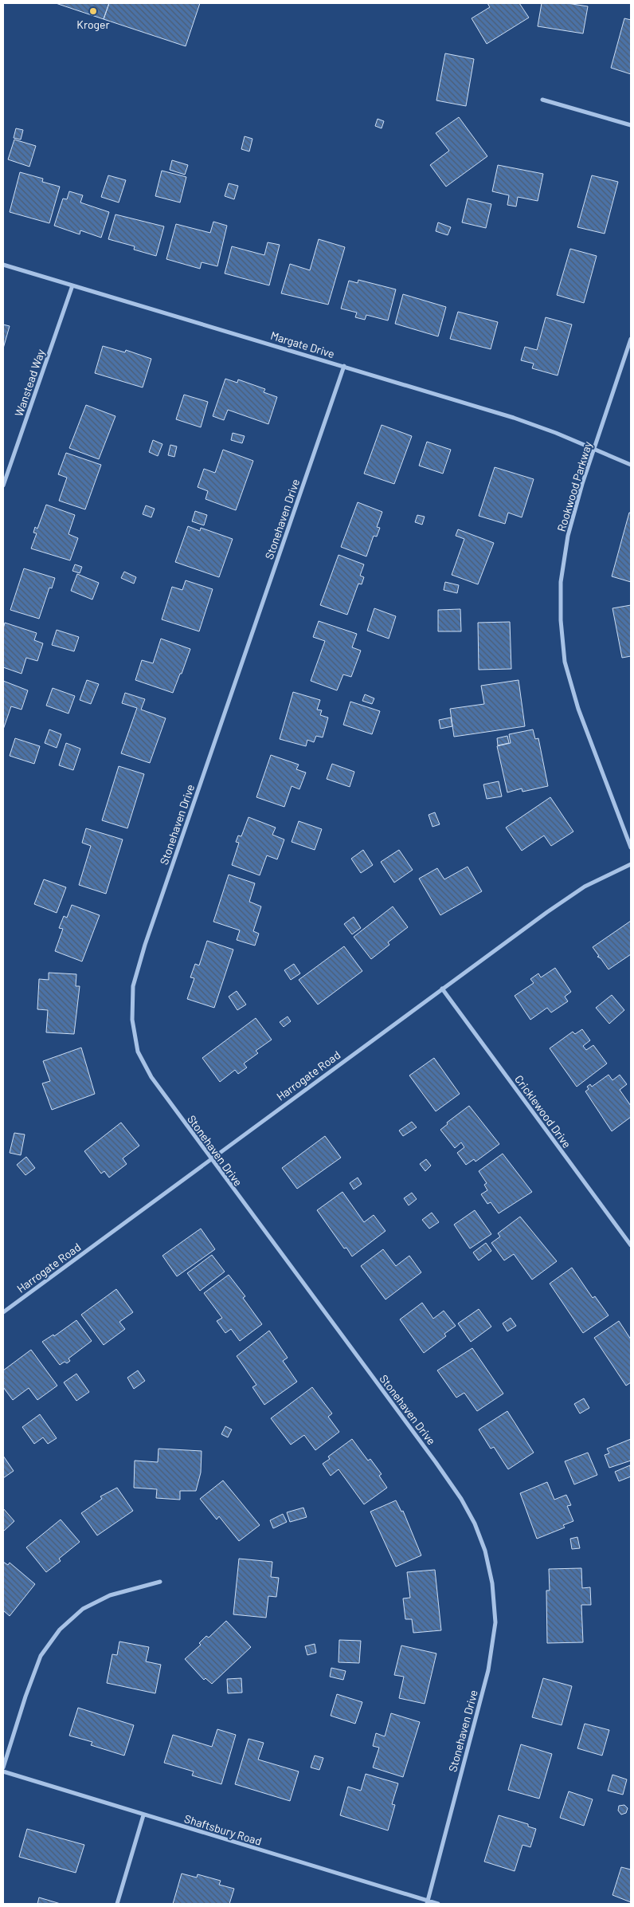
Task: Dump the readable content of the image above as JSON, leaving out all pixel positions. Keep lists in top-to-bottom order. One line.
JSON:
{"streets":{"street":["Margate Drive","Wanstead Way","Rookwood Parkway","Stonehaven Drive","Harrogate Road","Cricklewood Drive","Shaftsbury Road"]},"crossings":[["Margate Drive","Wanstead Way"],["Margate Drive","Rookwood Parkway"],["Margate Drive","Stonehaven Drive"],["Stonehaven Drive","Harrogate Road"],["Stonehaven Drive","Shaftsbury Road"],["Harrogate Road","Cricklewood Drive"]],"places":["Kroger"]}
